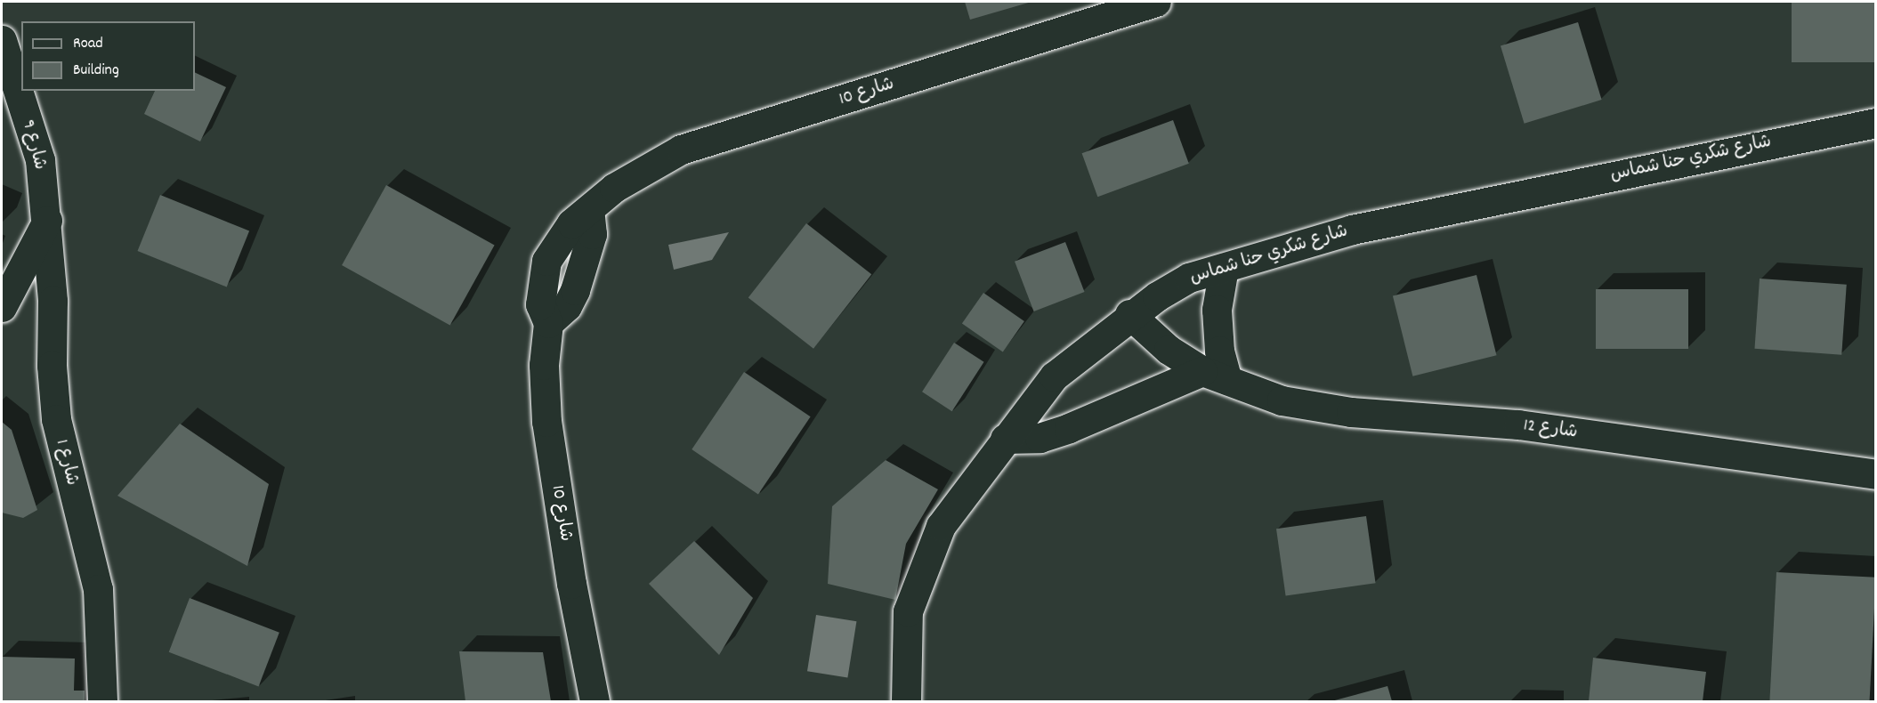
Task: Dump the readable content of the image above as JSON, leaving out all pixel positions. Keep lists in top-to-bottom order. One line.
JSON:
{"streets":{"street":["شارع 10","شارع 9","شارع شكري حنا شماس","شارع 12","شارع 1"]},"crossings":[["شارع 9","شارع 1"],["شارع شكري حنا شماس","شارع 12"]],"legend":["Road","Building"]}
